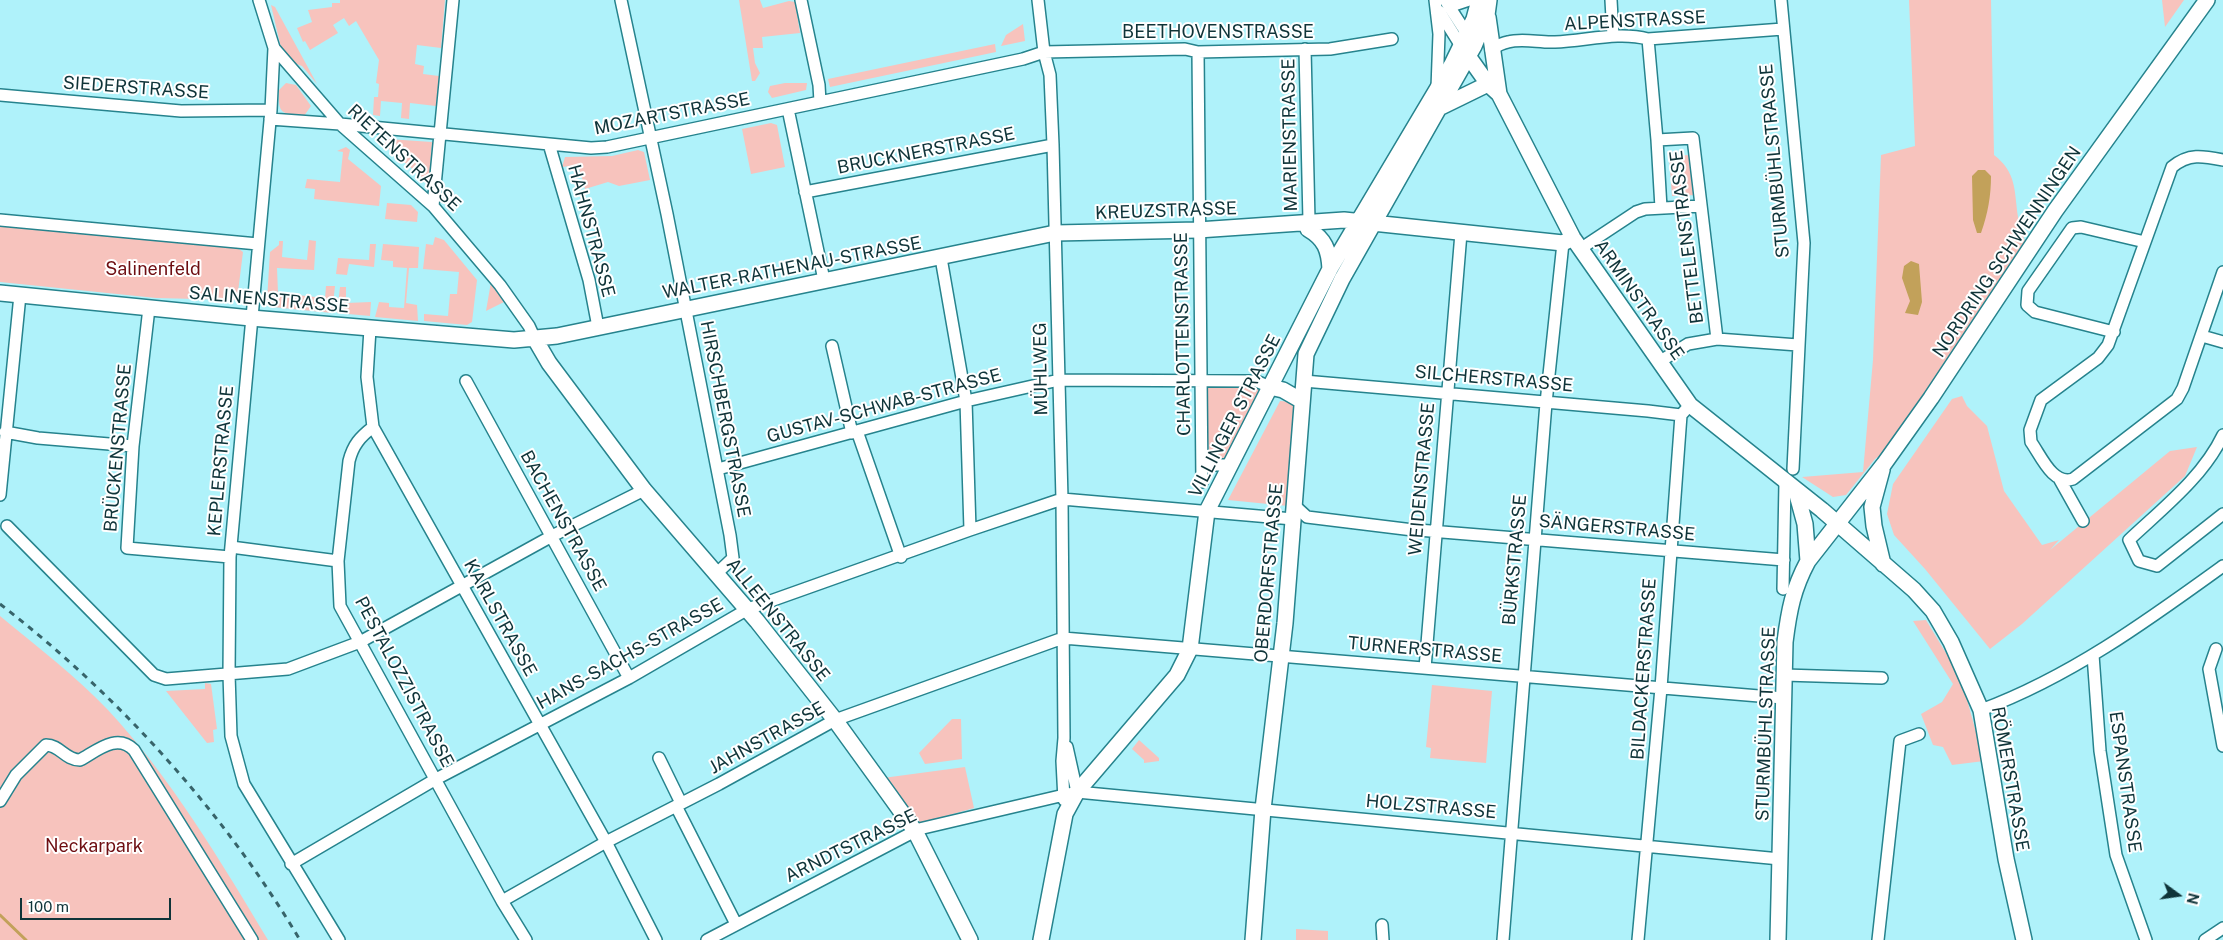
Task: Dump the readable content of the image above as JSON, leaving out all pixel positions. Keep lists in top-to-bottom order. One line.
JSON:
{"streets":{"street":["ALPENSTRASSE","BEETHOVENSTRASSE","SIEDERSTRASSE","MOZARTSTRASSE","MARIENSTRASSE","BRUCKNERSTRASSE","RIETENSTRASSE","STURMBÜHLSTRASSE","KREUZSTRASSE","HAHNSTRASSE","BETTELENSTRASSE","NORDRING SCHWENNINGEN","WALTER-RATHENAU-STRASSE","SALINENSTRASSE","ARMINSTRASSE","CHARLOTTENSTRASSE","MÜHLWEG","SILCHERSTRASSE","GUSTAV-SCHWAB-STRASSE","VILLINGER STRASSE","HIRSCHBERGSTRASSE","BRÜCKENSTRASSE","KEPLERSTRASSE","WEIDENSTRASSE","BACHENSTRASSE","SÄNGERSTRASSE","BÜRKSTRASSE","OBERDORFSTRASSE","KARLSTRASSE","ALLEENSTRASSE","TURNERSTRASSE","HANS-SACHS-STRASSE","BILDACKERSTRASSE","PESTALOZZISTRASSE","JAHNSTRASSE","RÖMERSTRASSE","ESPANSTRASSE","HOLZSTRASSE","ARNDTSTRASSE"]},"crossings":[["ALPENSTRASSE","STURMBÜHLSTRASSE"],["ALPENSTRASSE","BETTELENSTRASSE"],["ALPENSTRASSE","ARMINSTRASSE"],["BEETHOVENSTRASSE","MOZARTSTRASSE"],["BEETHOVENSTRASSE","MARIENSTRASSE"],["BEETHOVENSTRASSE","CHARLOTTENSTRASSE"],["BEETHOVENSTRASSE","MÜHLWEG"],["SIEDERSTRASSE","MOZARTSTRASSE"],["SIEDERSTRASSE","KEPLERSTRASSE"],["MOZARTSTRASSE","RIETENSTRASSE"],["MOZARTSTRASSE","HAHNSTRASSE"],["MOZARTSTRASSE","MÜHLWEG"],["MOZARTSTRASSE","HIRSCHBERGSTRASSE"],["MOZARTSTRASSE","KEPLERSTRASSE"],["MARIENSTRASSE","KREUZSTRASSE"],["BRUCKNERSTRASSE","MÜHLWEG"],["RIETENSTRASSE","WALTER-RATHENAU-STRASSE"],["RIETENSTRASSE","SALINENSTRASSE"],["RIETENSTRASSE","KEPLERSTRASSE"],["RIETENSTRASSE","ALLEENSTRASSE"],["STURMBÜHLSTRASSE","NORDRING SCHWENNINGEN"],["STURMBÜHLSTRASSE","ARMINSTRASSE"],["STURMBÜHLSTRASSE","TURNERSTRASSE"],["STURMBÜHLSTRASSE","RÖMERSTRASSE"],["STURMBÜHLSTRASSE","HOLZSTRASSE"],["KREUZSTRASSE","WALTER-RATHENAU-STRASSE"],["KREUZSTRASSE","ARMINSTRASSE"],["KREUZSTRASSE","CHARLOTTENSTRASSE"],["KREUZSTRASSE","MÜHLWEG"],["KREUZSTRASSE","VILLINGER STRASSE"],["KREUZSTRASSE","WEIDENSTRASSE"],["KREUZSTRASSE","BÜRKSTRASSE"],["KREUZSTRASSE","OBERDORFSTRASSE"],["HAHNSTRASSE","WALTER-RATHENAU-STRASSE"],["NORDRING SCHWENNINGEN","ARMINSTRASSE"],["NORDRING SCHWENNINGEN","RÖMERSTRASSE"],["WALTER-RATHENAU-STRASSE","SALINENSTRASSE"],["WALTER-RATHENAU-STRASSE","MÜHLWEG"],["WALTER-RATHENAU-STRASSE","HIRSCHBERGSTRASSE"],["WALTER-RATHENAU-STRASSE","ALLEENSTRASSE"],["SALINENSTRASSE","BRÜCKENSTRASSE"],["SALINENSTRASSE","KEPLERSTRASSE"],["SALINENSTRASSE","KARLSTRASSE"],["SALINENSTRASSE","ALLEENSTRASSE"],["ARMINSTRASSE","SILCHERSTRASSE"],["ARMINSTRASSE","VILLINGER STRASSE"],["ARMINSTRASSE","BÜRKSTRASSE"],["ARMINSTRASSE","BILDACKERSTRASSE"],["ARMINSTRASSE","RÖMERSTRASSE"],["MÜHLWEG","GUSTAV-SCHWAB-STRASSE"],["MÜHLWEG","VILLINGER STRASSE"],["MÜHLWEG","SÄNGERSTRASSE"],["MÜHLWEG","TURNERSTRASSE"],["MÜHLWEG","HANS-SACHS-STRASSE"],["MÜHLWEG","JAHNSTRASSE"],["MÜHLWEG","HOLZSTRASSE"],["MÜHLWEG","ARNDTSTRASSE"],["SILCHERSTRASSE","WEIDENSTRASSE"],["SILCHERSTRASSE","BÜRKSTRASSE"],["SILCHERSTRASSE","OBERDORFSTRASSE"],["SILCHERSTRASSE","BILDACKERSTRASSE"],["GUSTAV-SCHWAB-STRASSE","HIRSCHBERGSTRASSE"],["VILLINGER STRASSE","SÄNGERSTRASSE"],["VILLINGER STRASSE","OBERDORFSTRASSE"],["VILLINGER STRASSE","TURNERSTRASSE"],["VILLINGER STRASSE","HOLZSTRASSE"],["VILLINGER STRASSE","ARNDTSTRASSE"],["HIRSCHBERGSTRASSE","ALLEENSTRASSE"],["BRÜCKENSTRASSE","KEPLERSTRASSE"],["KEPLERSTRASSE","HANS-SACHS-STRASSE"],["WEIDENSTRASSE","SÄNGERSTRASSE"],["WEIDENSTRASSE","TURNERSTRASSE"],["BACHENSTRASSE","HANS-SACHS-STRASSE"],["SÄNGERSTRASSE","BÜRKSTRASSE"],["SÄNGERSTRASSE","OBERDORFSTRASSE"],["SÄNGERSTRASSE","HANS-SACHS-STRASSE"],["SÄNGERSTRASSE","BILDACKERSTRASSE"],["BÜRKSTRASSE","TURNERSTRASSE"],["BÜRKSTRASSE","HOLZSTRASSE"],["OBERDORFSTRASSE","TURNERSTRASSE"],["OBERDORFSTRASSE","HOLZSTRASSE"],["KARLSTRASSE","HANS-SACHS-STRASSE"],["KARLSTRASSE","PESTALOZZISTRASSE"],["KARLSTRASSE","JAHNSTRASSE"],["ALLEENSTRASSE","HANS-SACHS-STRASSE"],["ALLEENSTRASSE","JAHNSTRASSE"],["ALLEENSTRASSE","ARNDTSTRASSE"],["TURNERSTRASSE","BILDACKERSTRASSE"],["TURNERSTRASSE","JAHNSTRASSE"],["HANS-SACHS-STRASSE","PESTALOZZISTRASSE"],["BILDACKERSTRASSE","HOLZSTRASSE"],["PESTALOZZISTRASSE","JAHNSTRASSE"],["HOLZSTRASSE","ARNDTSTRASSE"]],"parks":["Salinenfeld","Neckarpark"],"scale_bar":"100 m","north":"right"}
